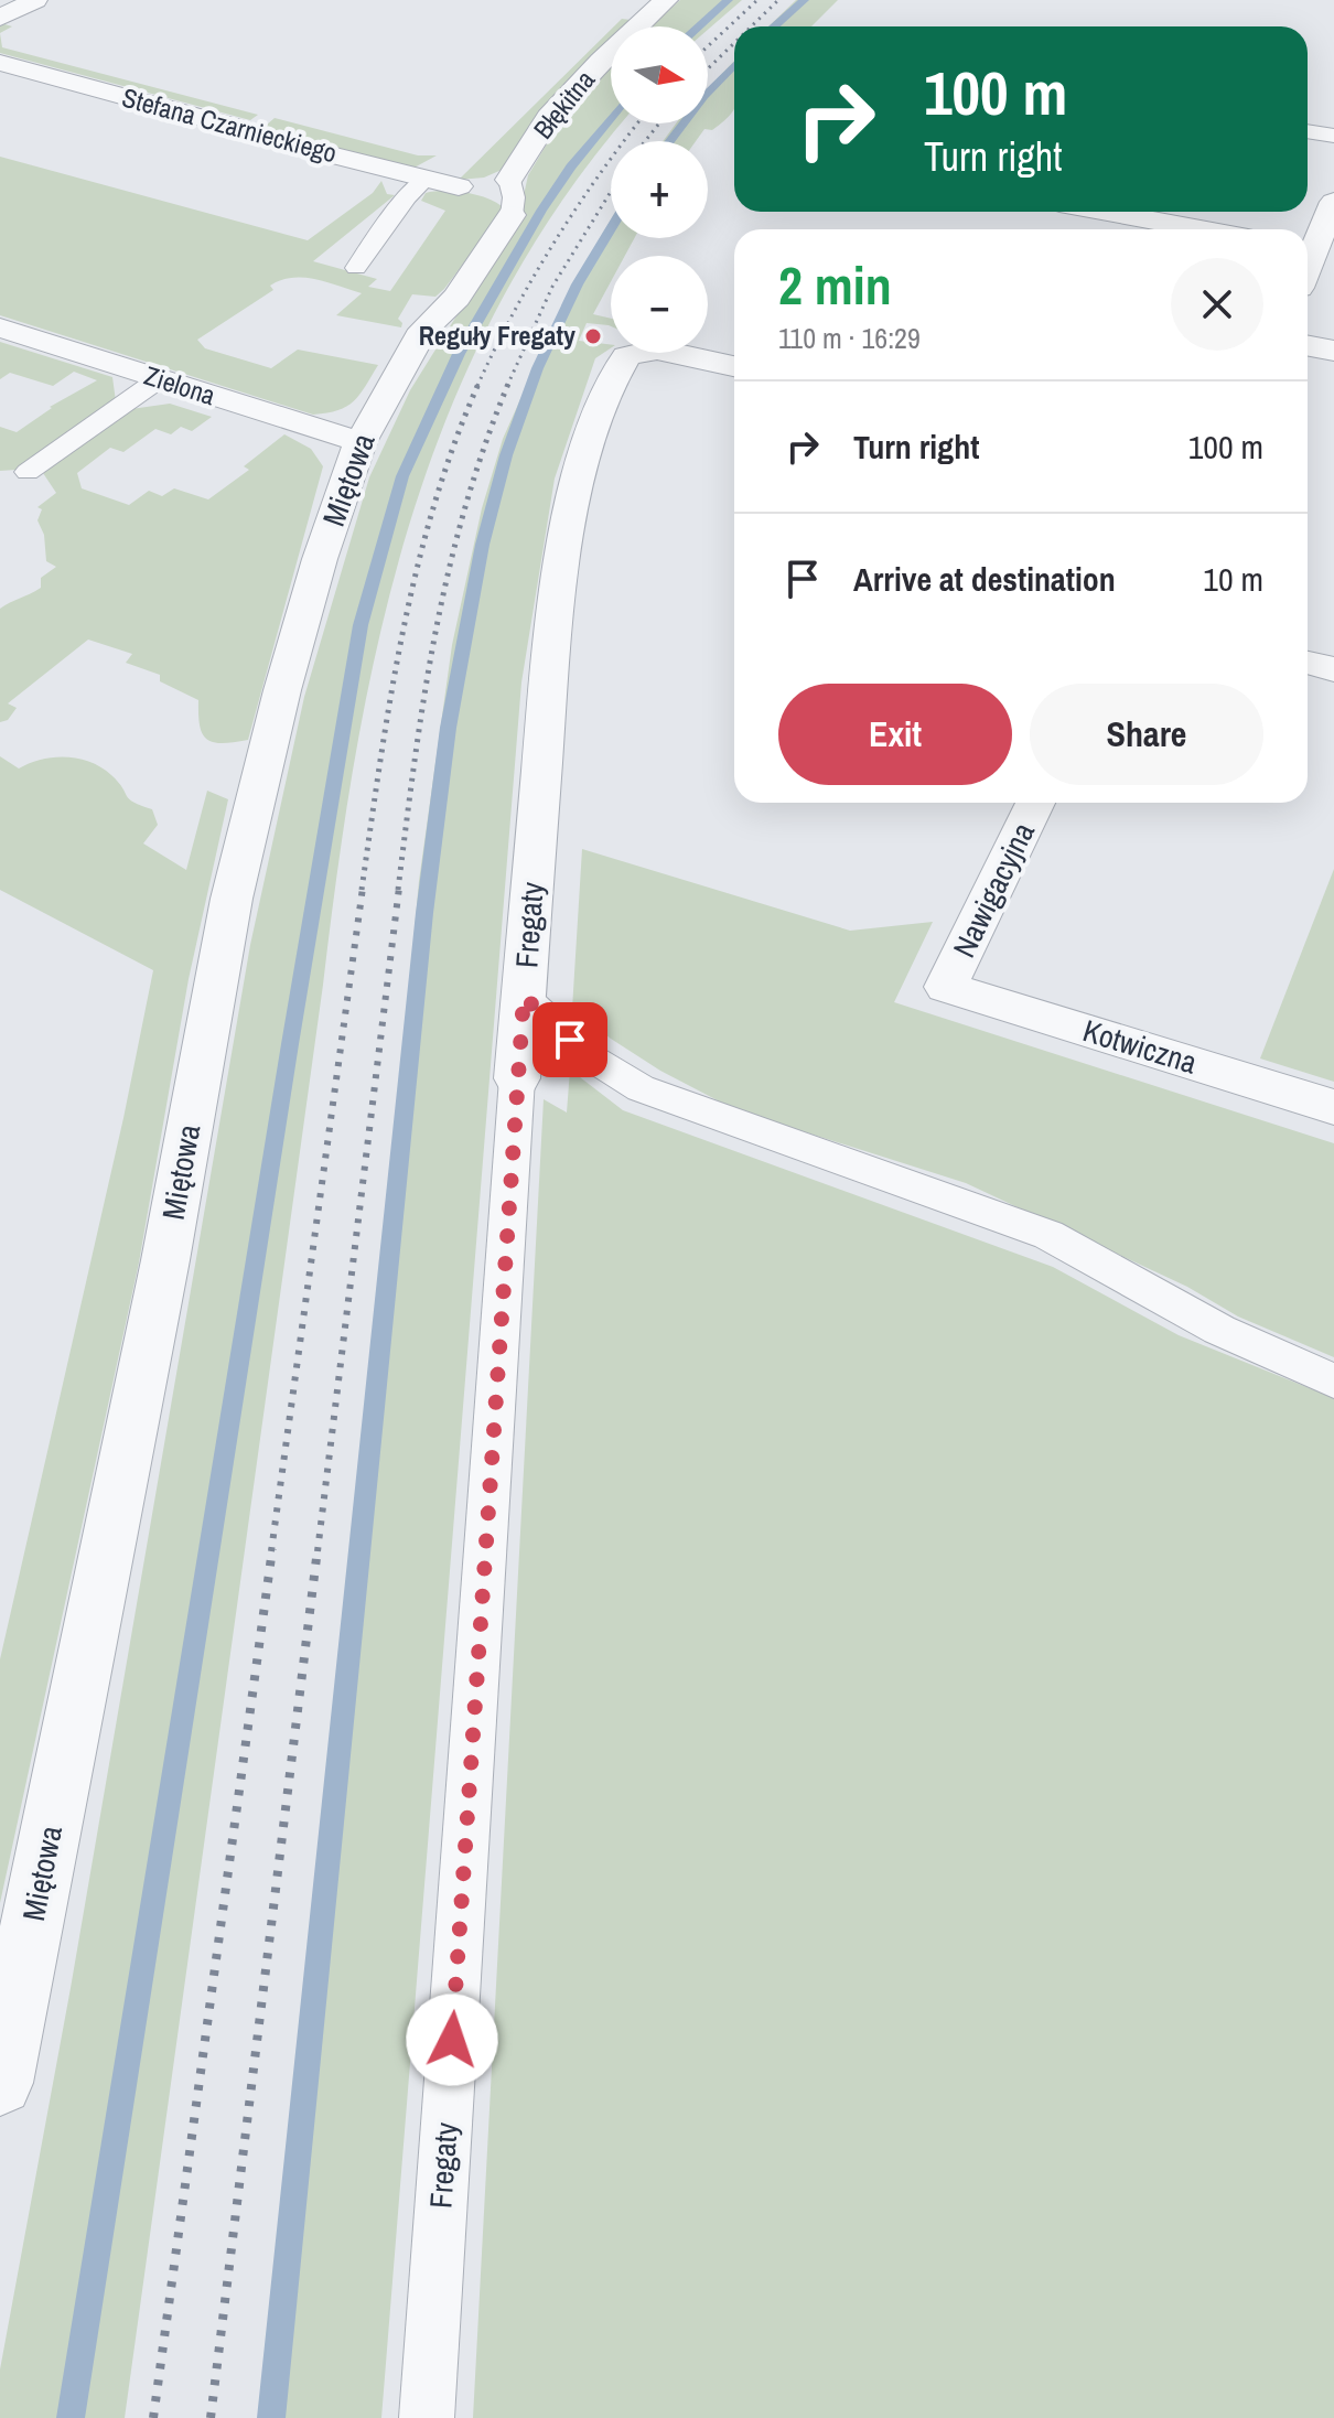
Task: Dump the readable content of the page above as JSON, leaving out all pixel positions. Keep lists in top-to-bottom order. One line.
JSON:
{"streets":{"street":["Błękitna","Stefana Czarnieckiego","Zielona","Miętowa","Nawigacyjna","Fregaty","Kotwiczna"]},"crossings":[["Zielona","Miętowa"],["Nawigacyjna","Kotwiczna"]],"places":["Reguły Fregaty"],"north":"right","page":{"map_buttons":["+","−"],"turn":["100 m","Turn right"],"heading":["2 min","110 m · 16:29"],"list":[{"name":"Turn right","value":"100 m"},{"name":"Arrive at destination","value":"10 m"}],"buttons":["Exit","Share"]}}
